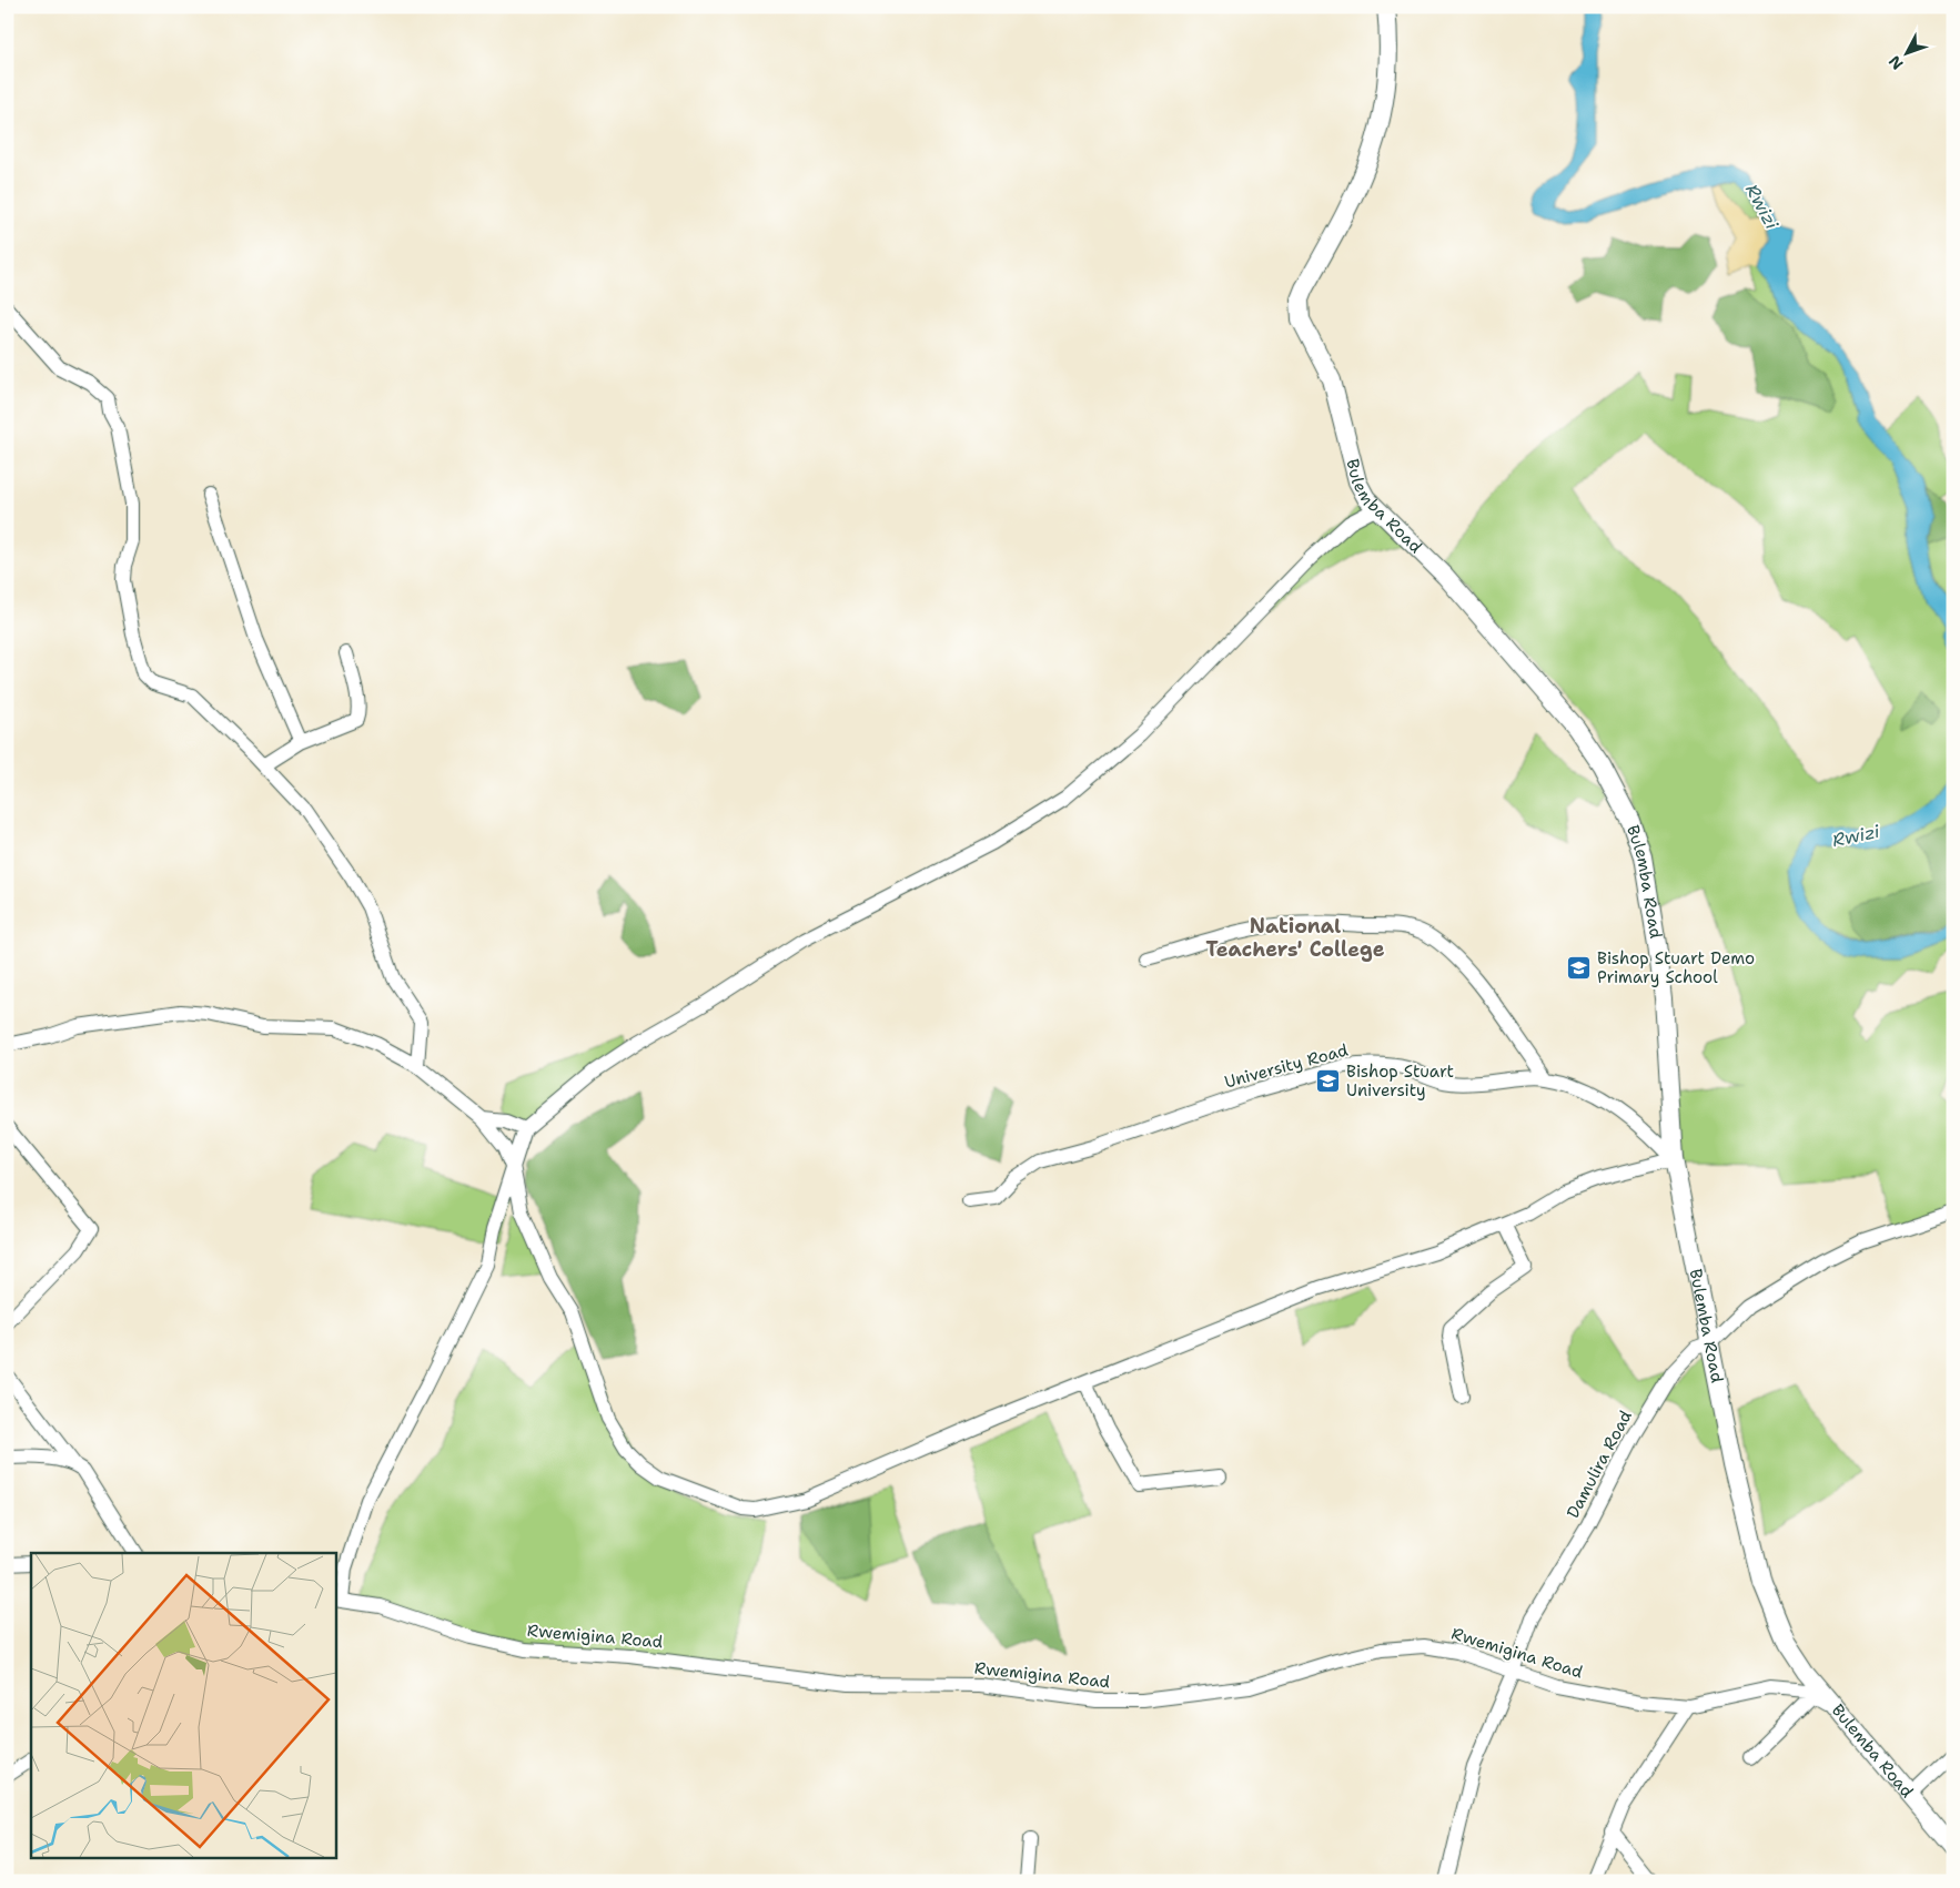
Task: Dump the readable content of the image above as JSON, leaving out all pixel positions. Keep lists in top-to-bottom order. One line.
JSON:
{"streets":{"main road":["Bulemba Road"],"street":["University Road","Damulira Road","Rwemigina Road"]},"crossings":[["Bulemba Road","University Road"],["Bulemba Road","Damulira Road"],["Damulira Road","Rwemigina Road"]],"districts":["National Teachers' College"],"water":["Rwizi"],"places":{"school or university":["Bishop Stuart Demo Primary School","Bishop Stuart University"]},"north":"bottom left"}
